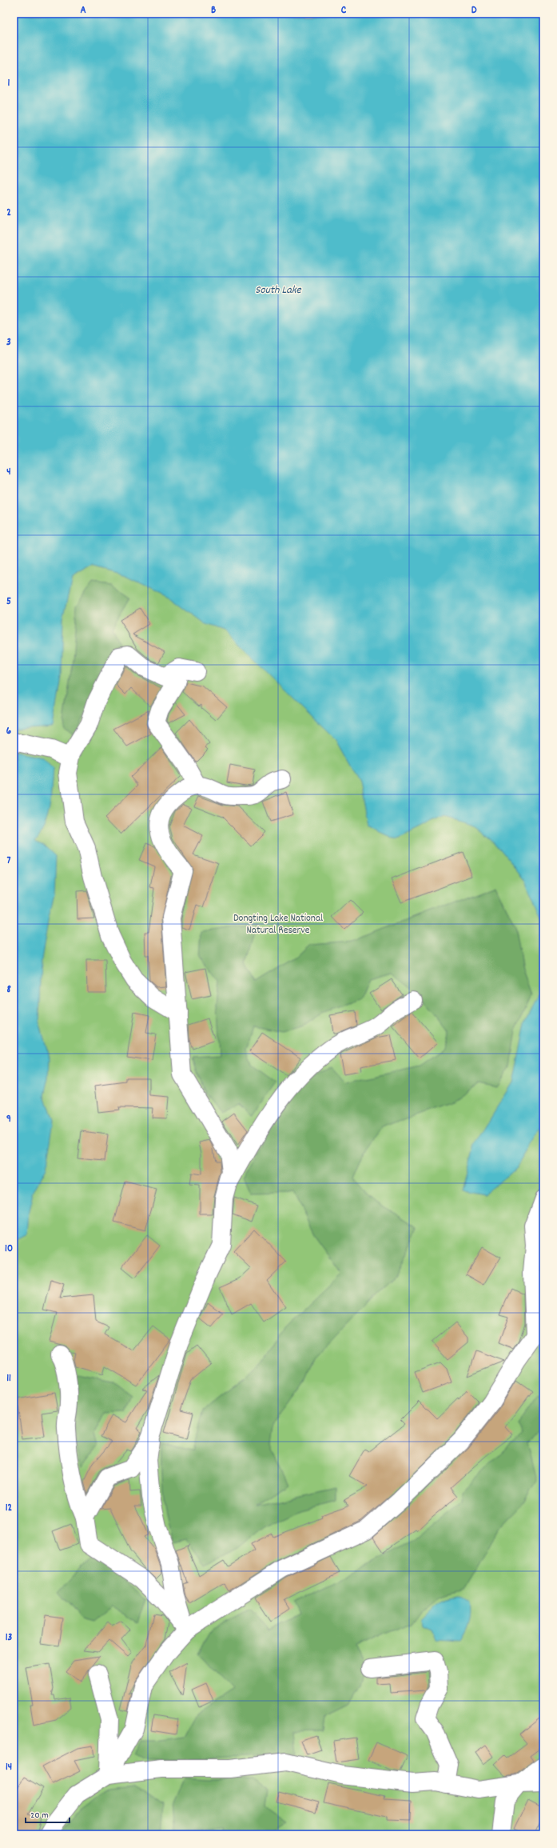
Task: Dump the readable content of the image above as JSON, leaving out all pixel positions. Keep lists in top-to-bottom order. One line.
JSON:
{"water":["South Lake"],"parks":["Dongting Lake National Natural Reserve"],"scale_bar":"20 m","grid":{"columns":["A","B","C","D"],"rows":["1","2","3","4","5","6","7","8","9","10","11","12","13","14"]}}
